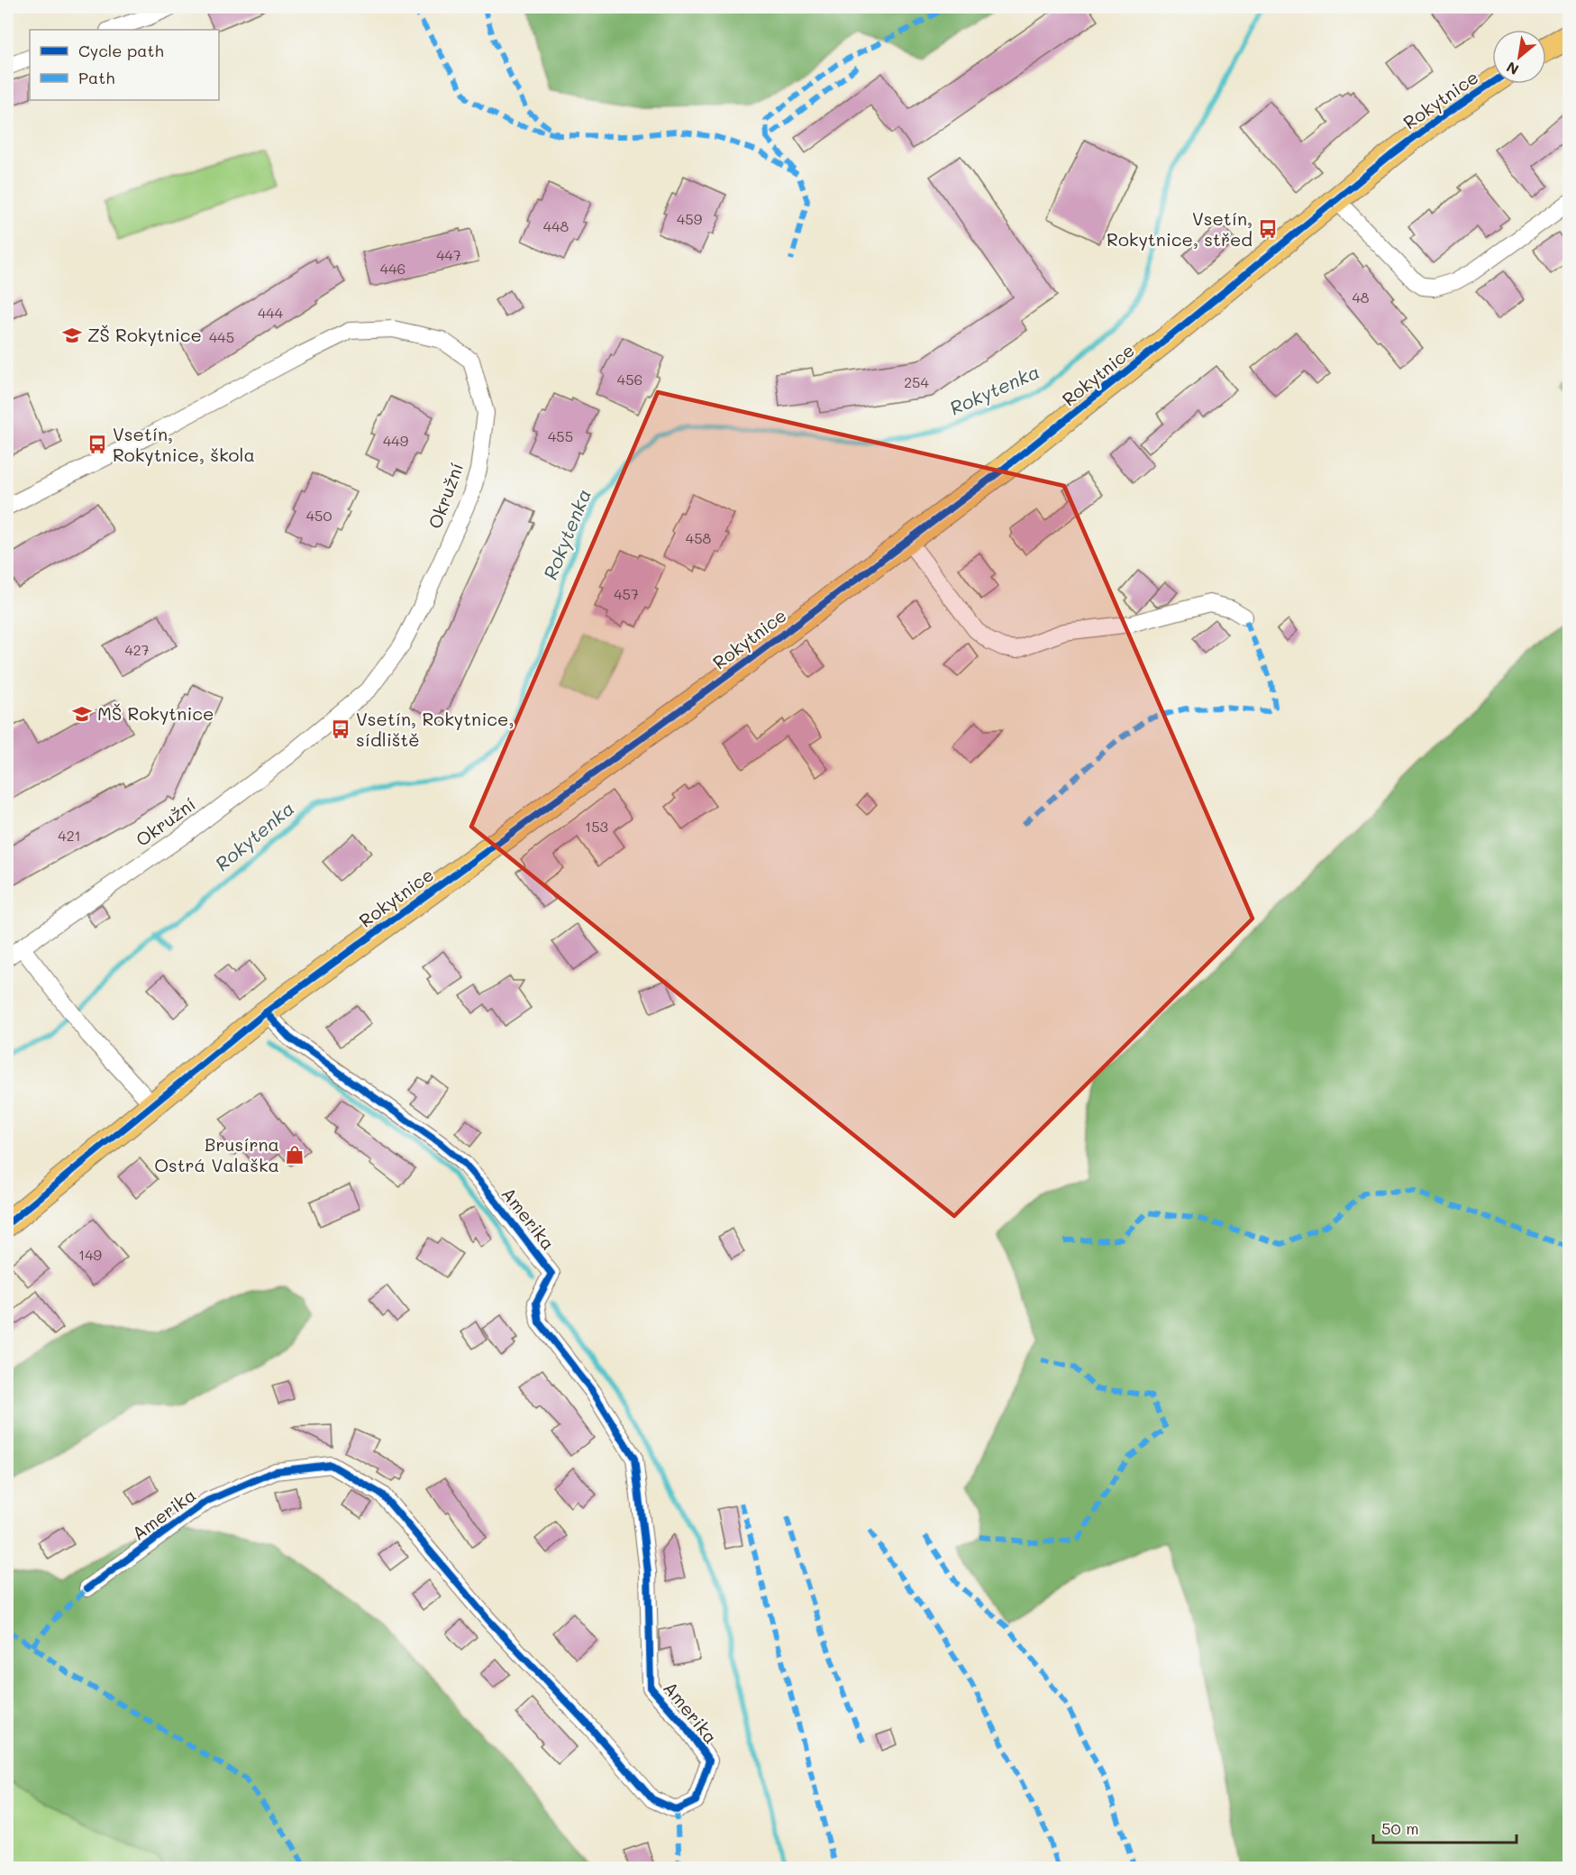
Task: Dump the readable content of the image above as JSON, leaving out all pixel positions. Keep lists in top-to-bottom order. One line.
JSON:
{"streets":{"main road":["Rokytnice"],"street":["Okružní","Amerika"]},"crossings":[["Rokytnice","Amerika"]],"water":["Rokytenka"],"places":{"bus stop":["Vsetín, Rokytnice, střed","Vsetín, Rokytnice, škola","Vsetín, Rokytnice, sídliště"],"school or university":["ZŠ Rokytnice","MŠ Rokytnice"],"shop":["Brusírna Ostrá Valaška"]},"house_numbers":["459","448","447","446","48","444","445","456","254","455","449","450","458","457","427","153","421","149"],"legend":["Cycle path","Path"],"scale_bar":"50 m","north":"bottom left"}
